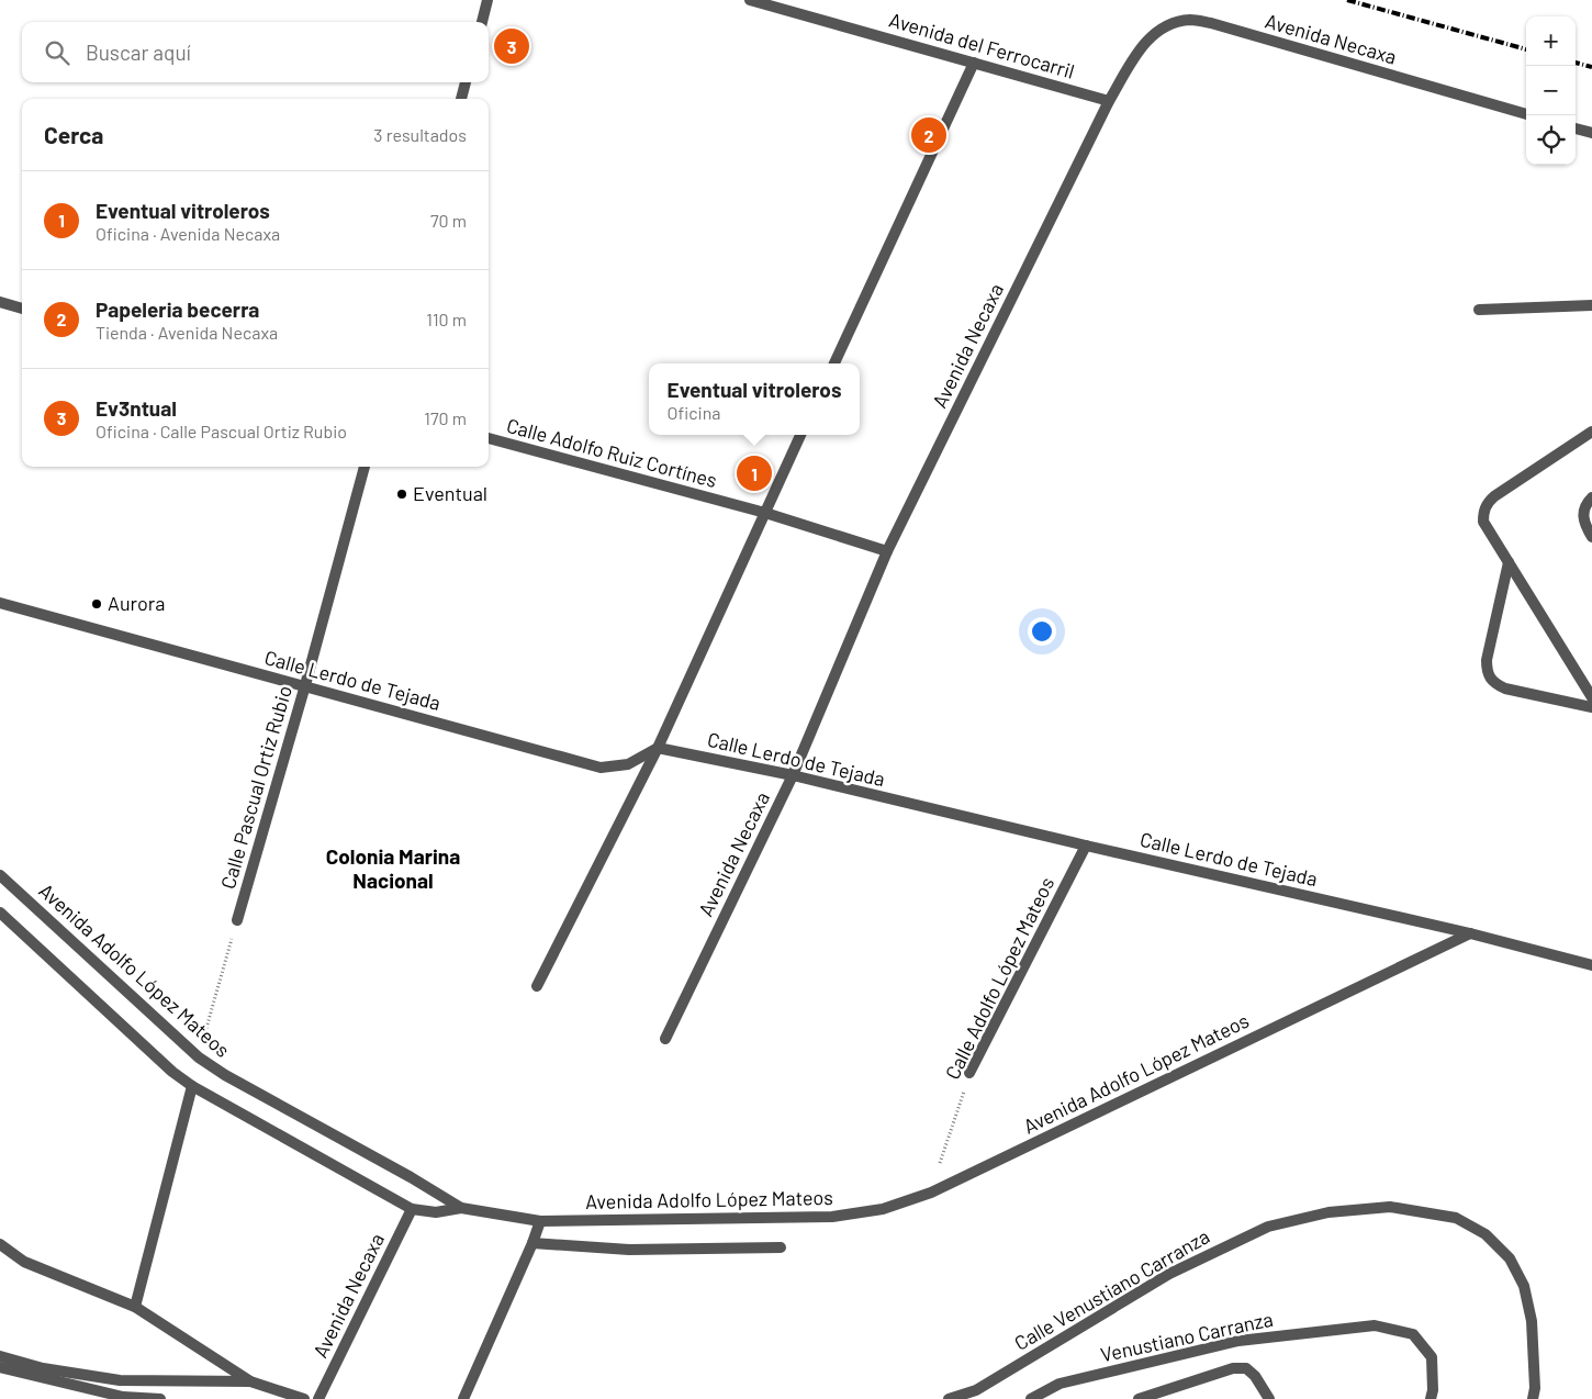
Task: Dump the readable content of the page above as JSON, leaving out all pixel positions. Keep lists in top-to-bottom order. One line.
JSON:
{"streets":{"street":["Avenida Necaxa","Avenida del Ferrocarril","Calle Adolfo Ruiz Cortínes","Calle Lerdo de Tejada","Calle Pascual Ortiz Rubio","Avenida Adolfo López Mateos","Calle Adolfo López Mateos","Calle Venustiano Carranza","Venustiano Carranza"]},"crossings":[["Avenida Necaxa","Avenida del Ferrocarril"],["Avenida Necaxa","Calle Adolfo Ruiz Cortínes"],["Avenida Necaxa","Calle Lerdo de Tejada"],["Calle Lerdo de Tejada","Calle Pascual Ortiz Rubio"],["Calle Lerdo de Tejada","Avenida Adolfo López Mateos"],["Calle Lerdo de Tejada","Calle Adolfo López Mateos"],["Avenida Adolfo López Mateos","Calle Adolfo López Mateos"]],"districts":["Colonia Marina Nacional"],"places":["Eventual","Aurora"],"page":{"map_buttons":["+","−"],"search":"Buscar aquí","pins":["3","2","1"],"heading":["Cerca","3 resultados"],"list":[{"mark":"1","name":"Eventual vitroleros","note":"Oficina · Avenida Necaxa","value":"70 m"},{"mark":"2","name":"Papeleria becerra","note":"Tienda · Avenida Necaxa","value":"110 m"},{"mark":"3","name":"Ev3ntual","note":"Oficina · Calle Pascual Ortiz Rubio","value":"170 m"}],"popup":["Eventual vitroleros","Oficina"]}}
